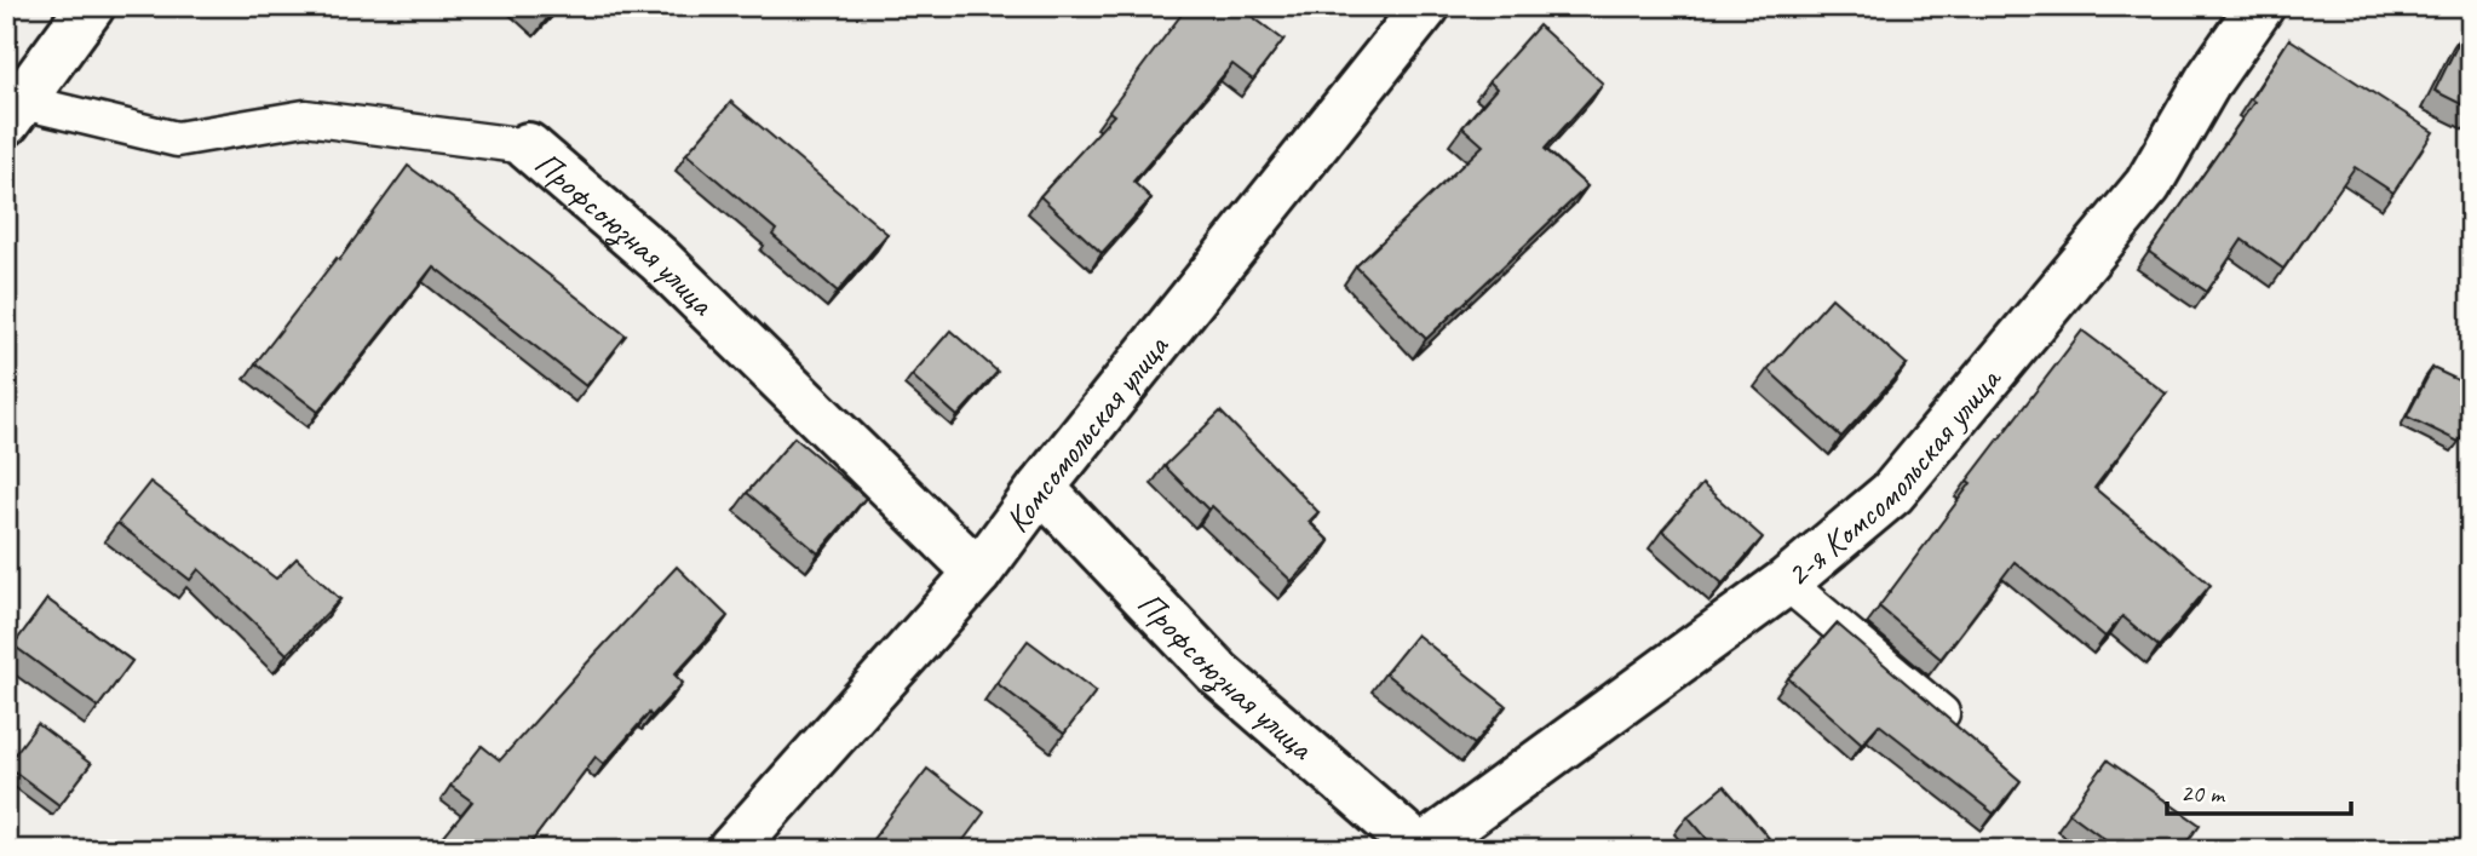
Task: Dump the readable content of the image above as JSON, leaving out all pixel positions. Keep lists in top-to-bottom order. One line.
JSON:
{"streets":{"street":["Профсоюзная улица","Комсомольская улица","2-я Комсомольская улица"]},"crossings":[["Профсоюзная улица","Комсомольская улица"],["Профсоюзная улица","2-я Комсомольская улица"]],"scale_bar":"20 m"}
